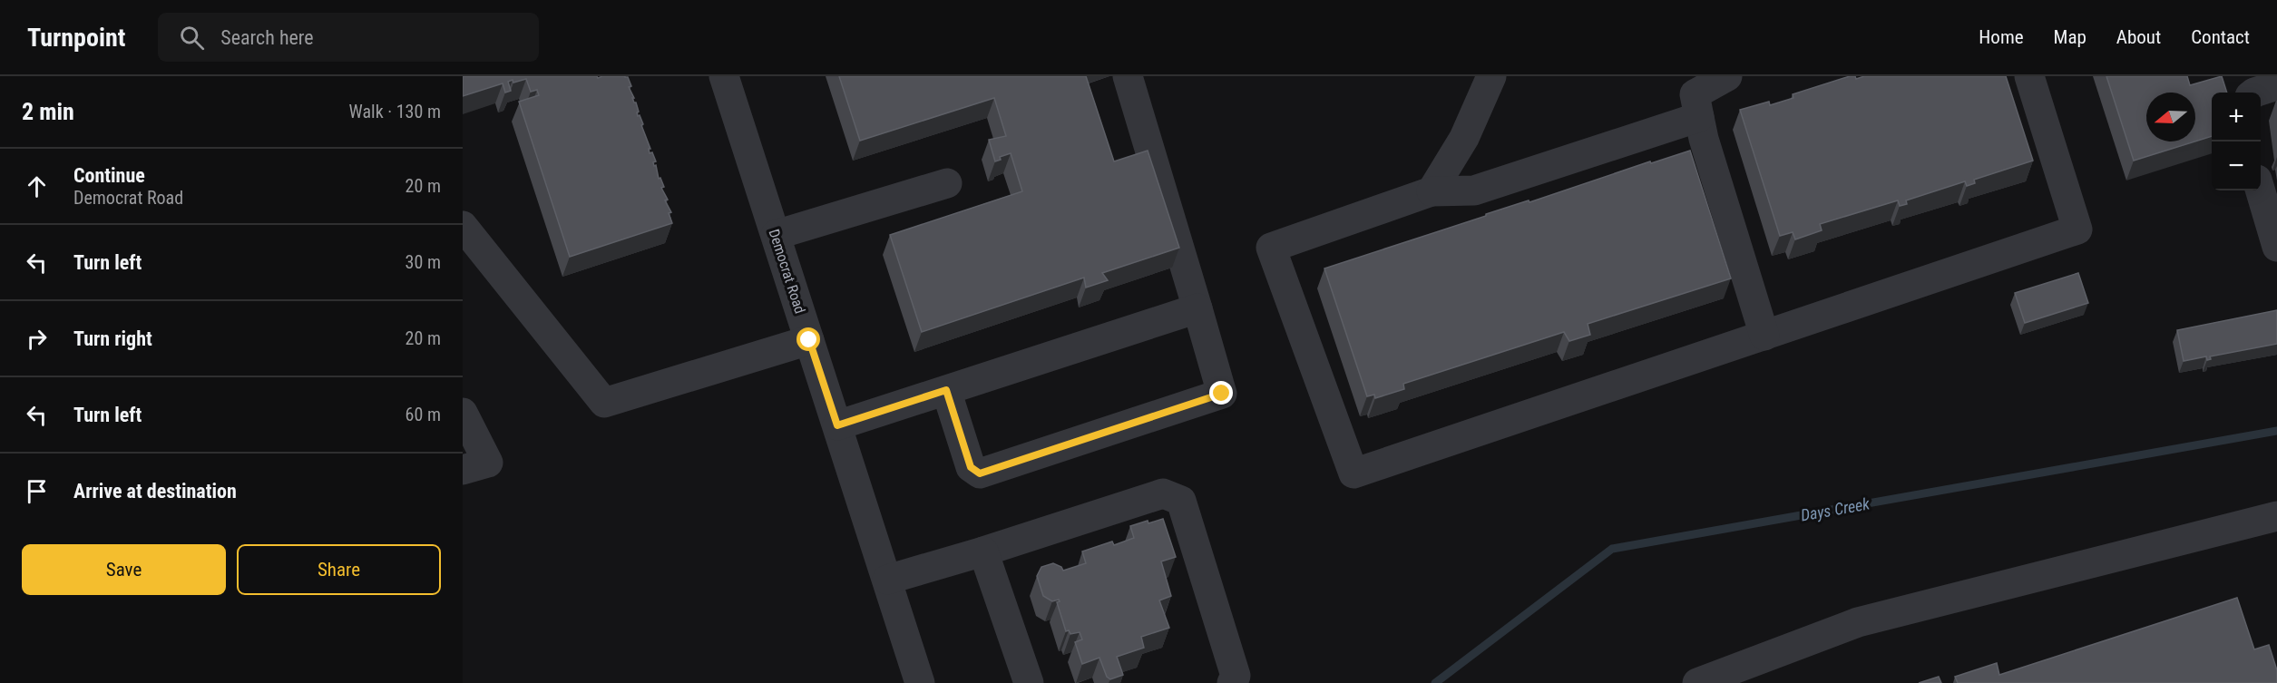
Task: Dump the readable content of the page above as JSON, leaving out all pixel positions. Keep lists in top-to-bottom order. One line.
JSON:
{"streets":{"street":["Democrat Road"]},"water":["Days Creek"],"north":"left","page":{"header":"Turnpoint","search":"Search here","nav":["Home","Map","About","Contact"],"heading":["2 min","Walk · 130 m"],"map_buttons":["+","−"],"list":[["Continue","Democrat Road","20 m"],["Turn left","30 m"],["Turn right","20 m"],["Turn left","60 m"],"Arrive at destination"],"buttons":["Save","Share"]}}
